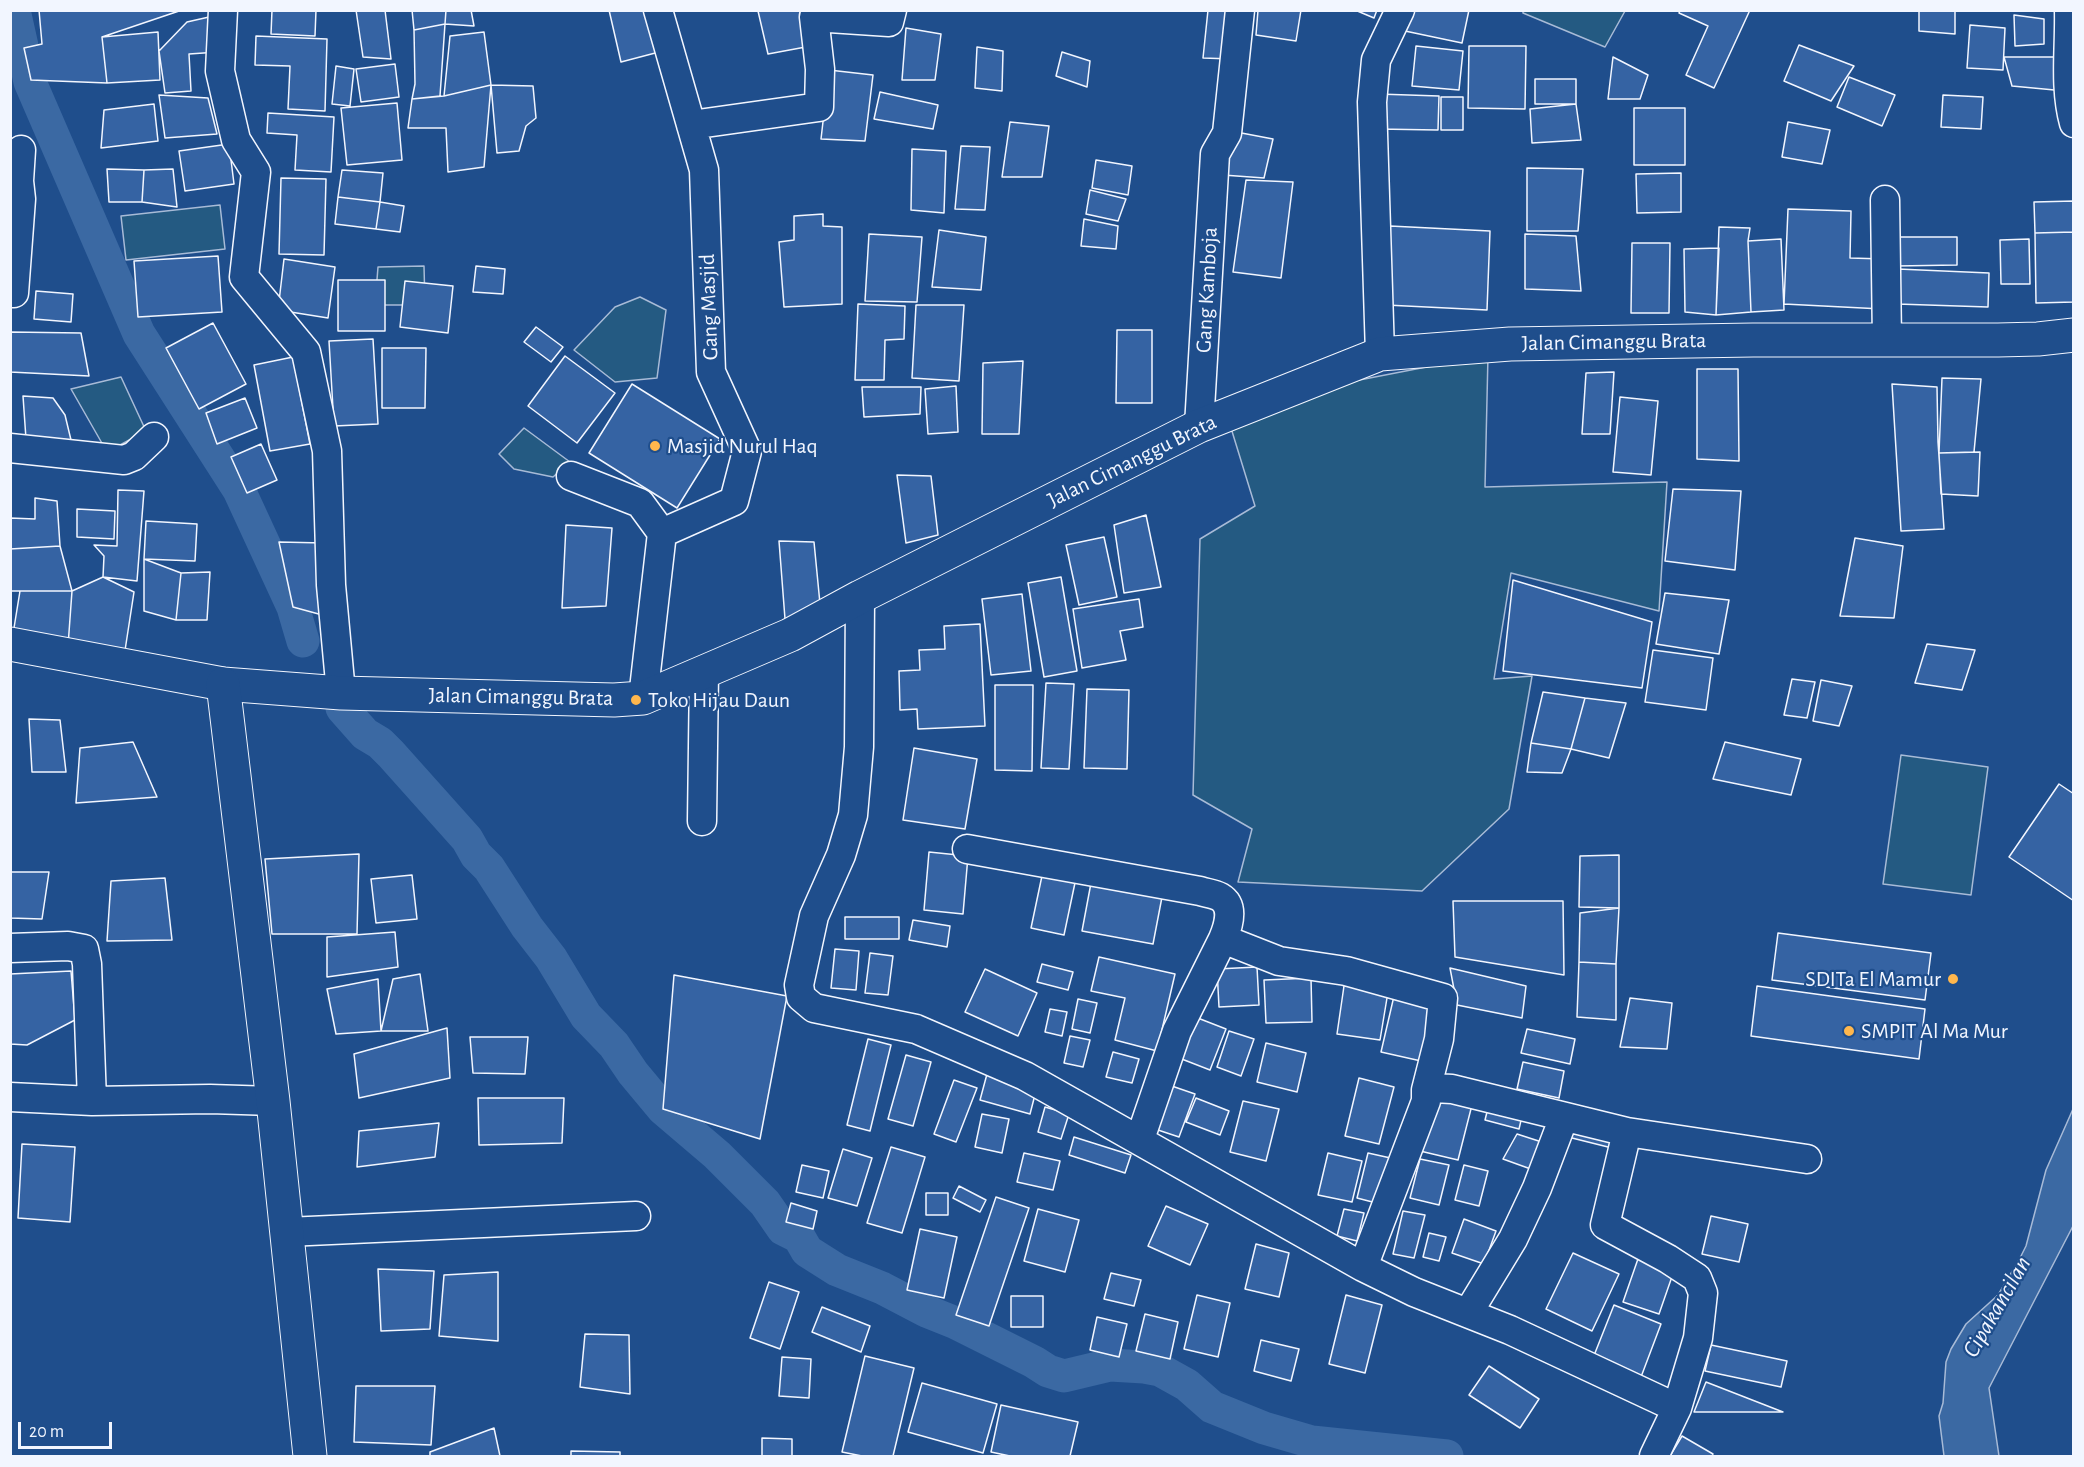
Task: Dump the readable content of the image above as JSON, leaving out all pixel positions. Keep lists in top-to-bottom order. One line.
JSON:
{"streets":{"street":["Gang Kamboja","Gang Masjid","Jalan Cimanggu Brata"]},"crossings":[["Gang Kamboja","Jalan Cimanggu Brata"]],"water":["Cipakancilan"],"places":["Masjid Nurul Haq","Toko Hijau Daun","SDITa El Mamur","SMPIT Al Ma Mur"],"scale_bar":"20 m"}
